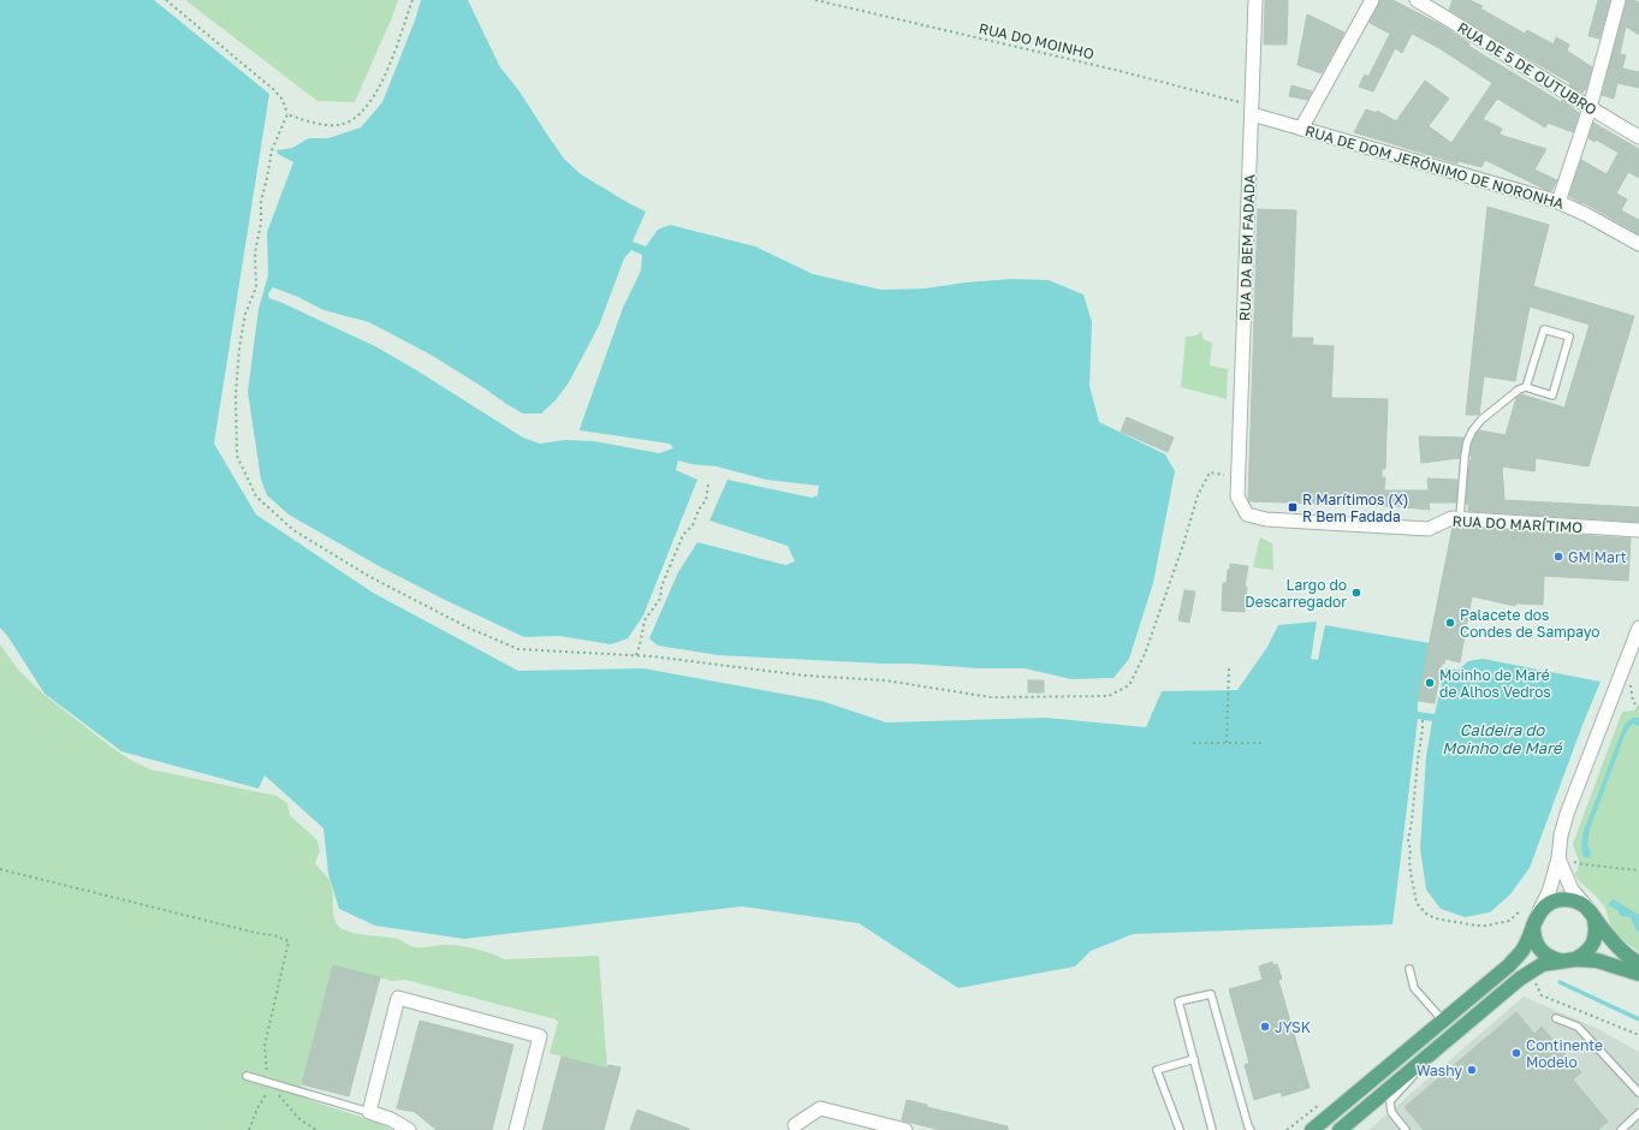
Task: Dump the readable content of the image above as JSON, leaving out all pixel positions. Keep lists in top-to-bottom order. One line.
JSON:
{"streets":{"street":["RUA DE 5 DE OUTUBRO","RUA DE DOM JERÓNIMO DE NORONHA","RUA DA BEM FADADA","RUA DO MARÍTIMO"],"path":["RUA DO MOINHO"]},"crossings":[["RUA DO MOINHO","RUA DE DOM JERÓNIMO DE NORONHA"],["RUA DO MOINHO","RUA DA BEM FADADA"],["RUA DE DOM JERÓNIMO DE NORONHA","RUA DA BEM FADADA"],["RUA DA BEM FADADA","RUA DO MARÍTIMO"]],"water":["Caldeira do Moinho de Maré"],"places":{"transit":["R Marítimos (X) R Bem Fadada"],"other":["GM Mart","Largo do Descarregador","Palacete dos Condes de Sampayo","Moinho de Maré de Alhos Vedros","JYSK","Continente Modelo","Washy"]}}
